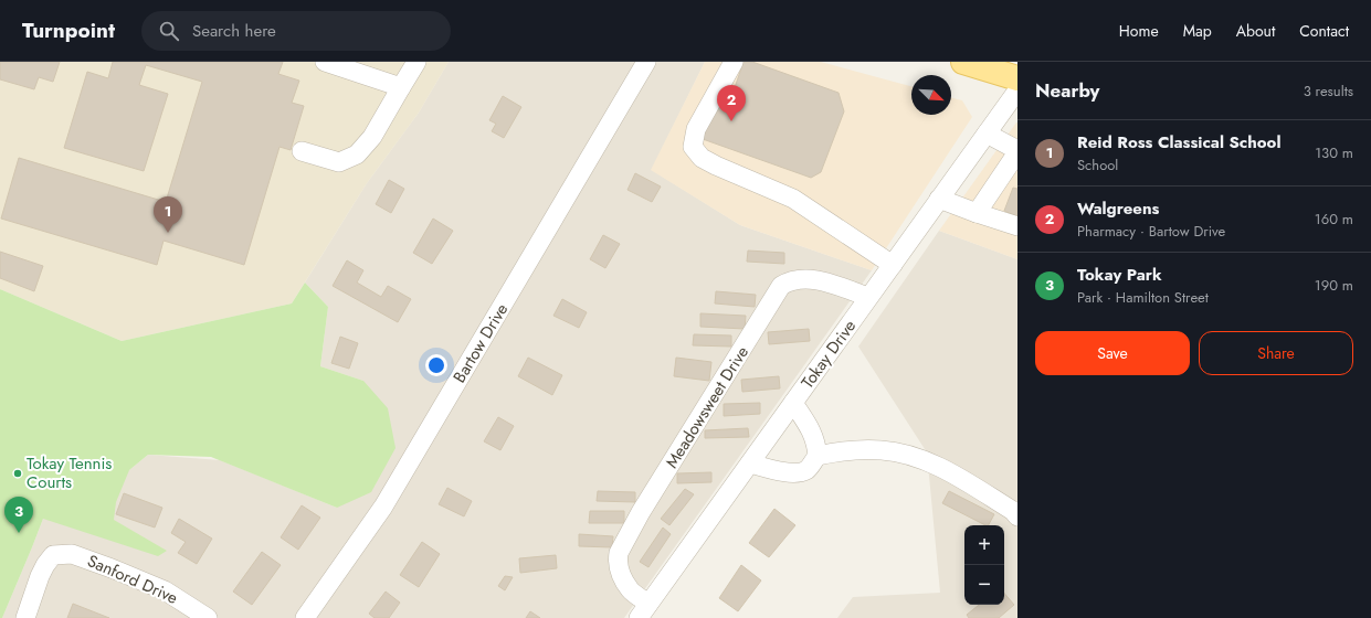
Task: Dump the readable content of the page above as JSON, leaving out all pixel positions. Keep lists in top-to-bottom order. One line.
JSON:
{"streets":{"street":["Bartow Drive","Tokay Drive","Meadowsweet Drive","Sanford Drive"]},"crossings":[["Tokay Drive","Meadowsweet Drive"]],"places":["Tokay Tennis Courts"],"north":"bottom right","page":{"header":"Turnpoint","search":"Search here","nav":["Home","Map","About","Contact"],"heading":["Nearby","3 results"],"pins":["2","1","3"],"list":[{"mark":"1","name":"Reid Ross Classical School","note":"School","value":"130 m"},{"mark":"2","name":"Walgreens","note":"Pharmacy · Bartow Drive","value":"160 m"},{"mark":"3","name":"Tokay Park","note":"Park · Hamilton Street","value":"190 m"}],"buttons":["Save","Share"],"map_buttons":["+","−"]}}
